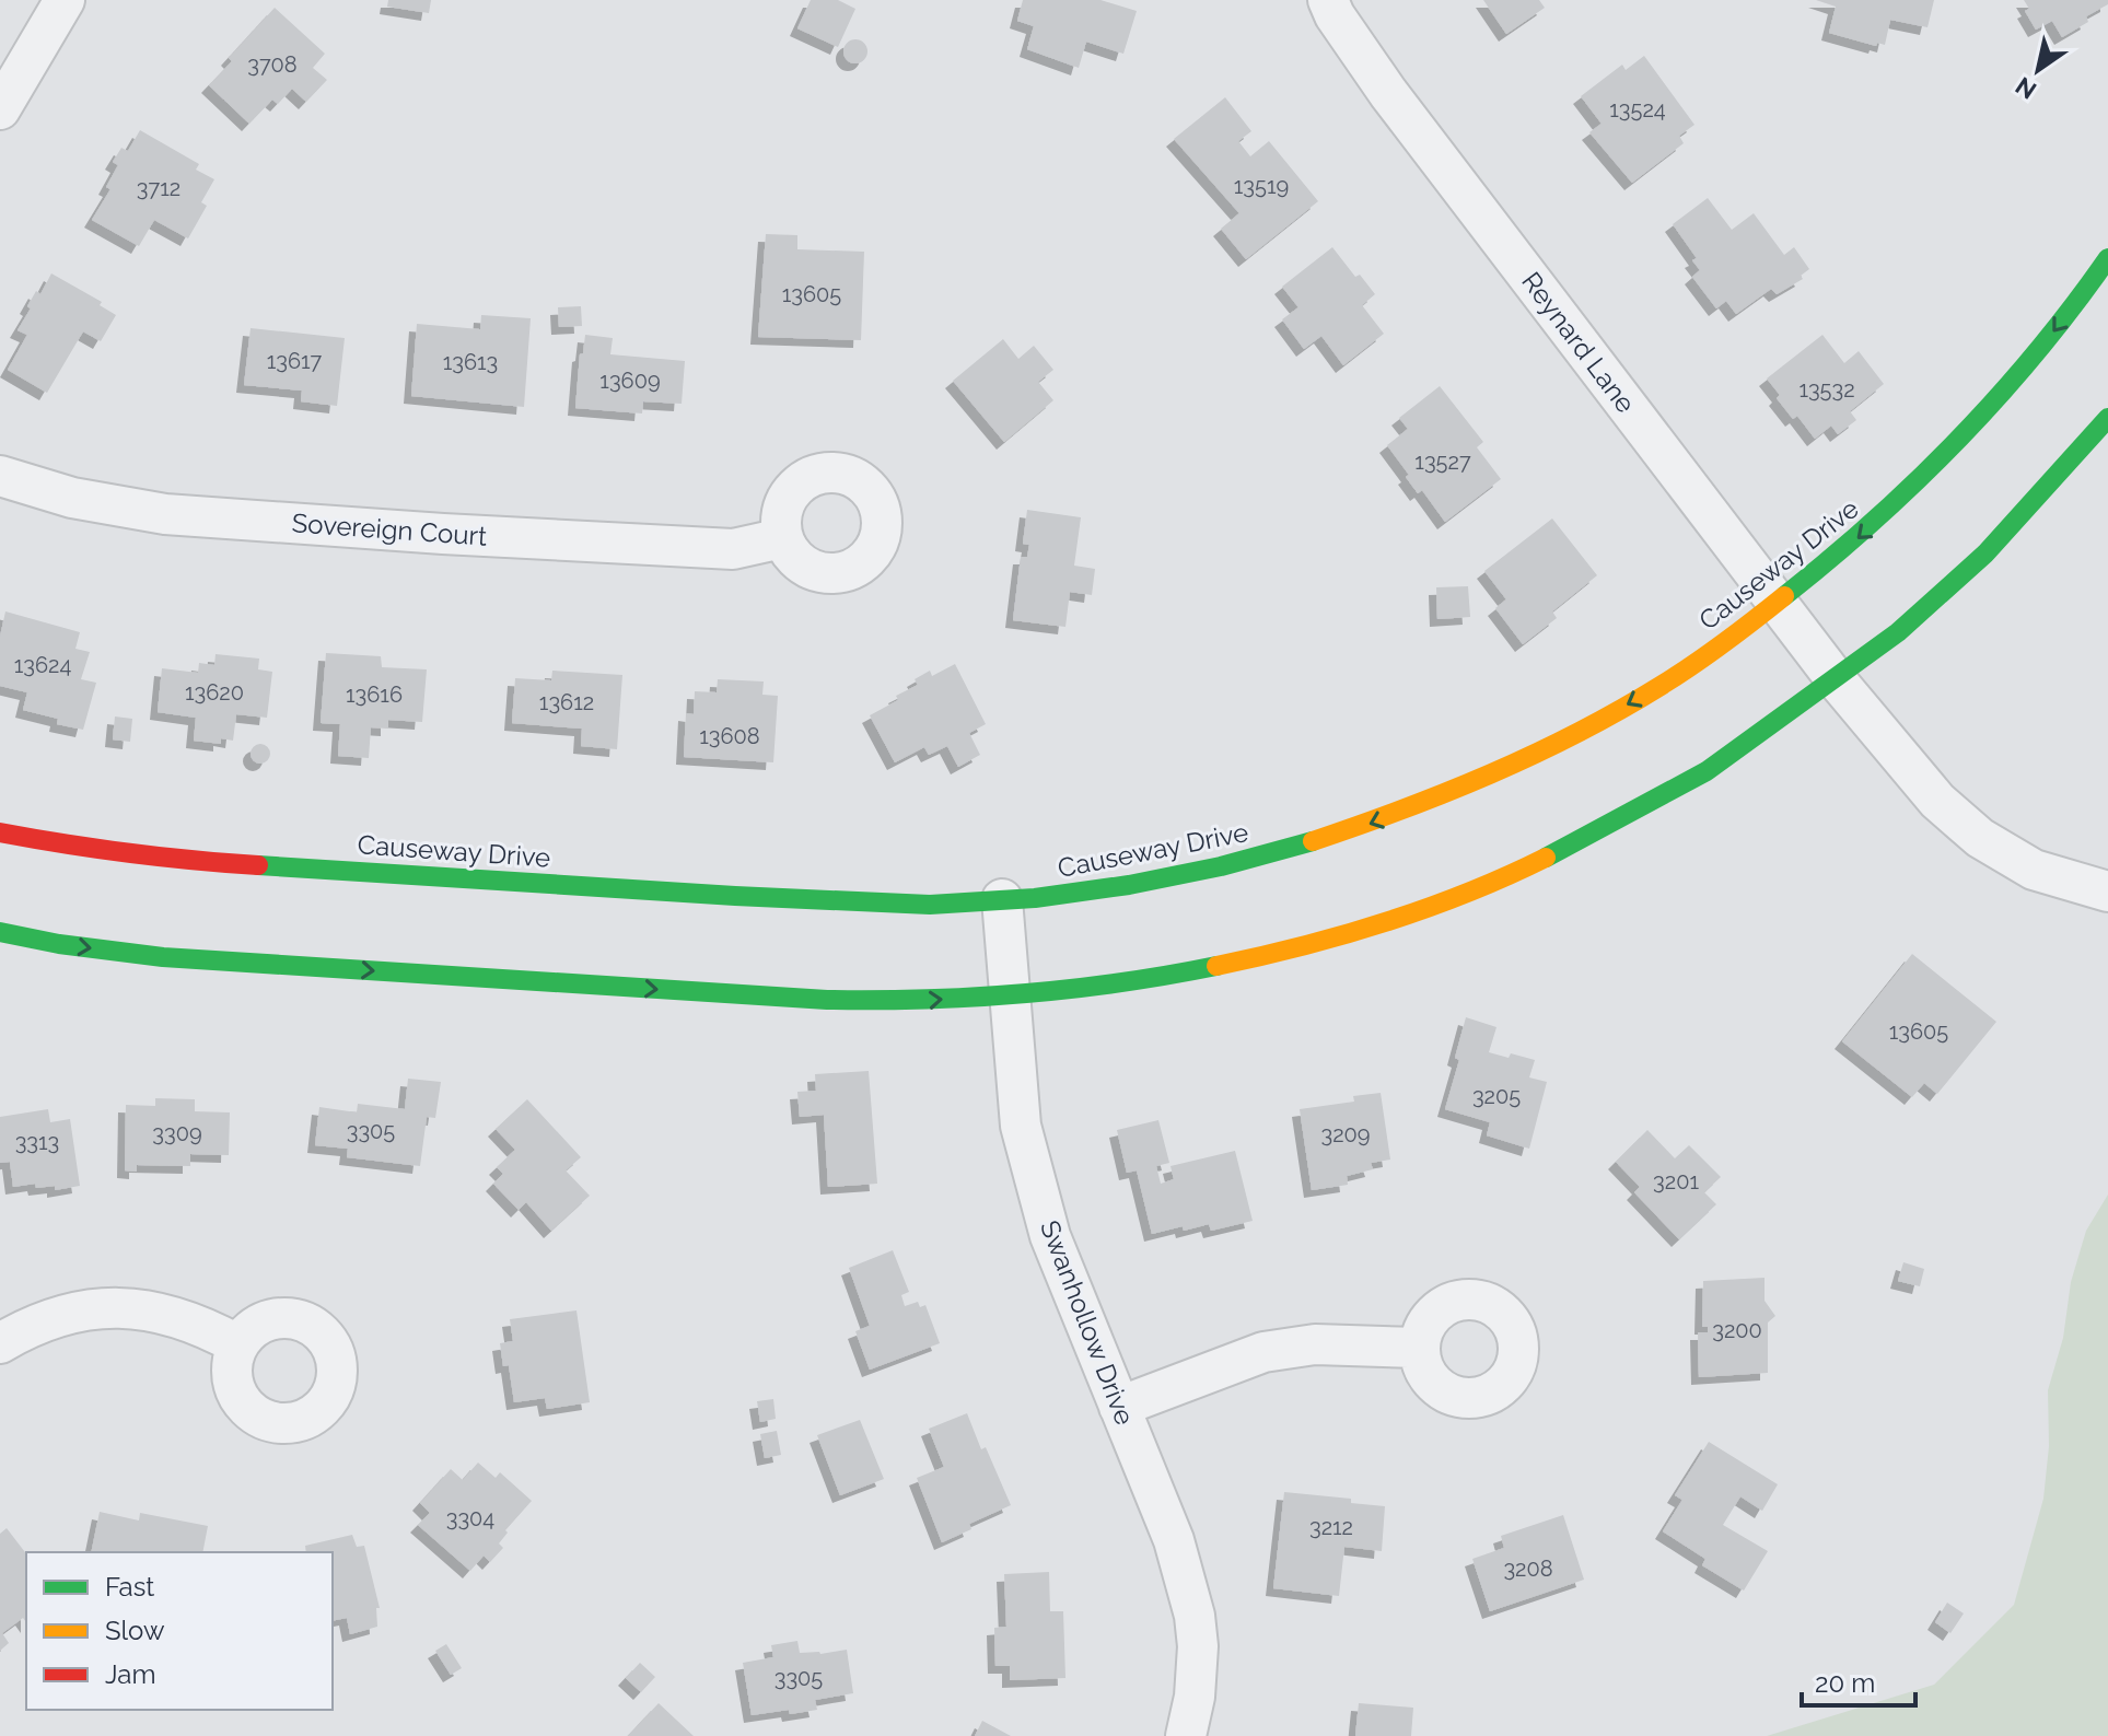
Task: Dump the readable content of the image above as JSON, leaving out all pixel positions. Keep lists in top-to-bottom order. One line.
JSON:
{"streets":{"street":["Reynard Lane","Sovereign Court","Causeway Drive","Swanhollow Drive"]},"crossings":[["Reynard Lane","Causeway Drive"],["Causeway Drive","Swanhollow Drive"]],"house_numbers":["3708","13524","13519","3712","13605","13617","13613","13609","13532","13527","13624","13620","13616","13612","13608","13605","3205","3305","3309","3209","3313","3201","3200","3304","3212","3208","3305"],"legend":["Fast","Slow","Jam"],"scale_bar":"20 m","north":"bottom left"}
